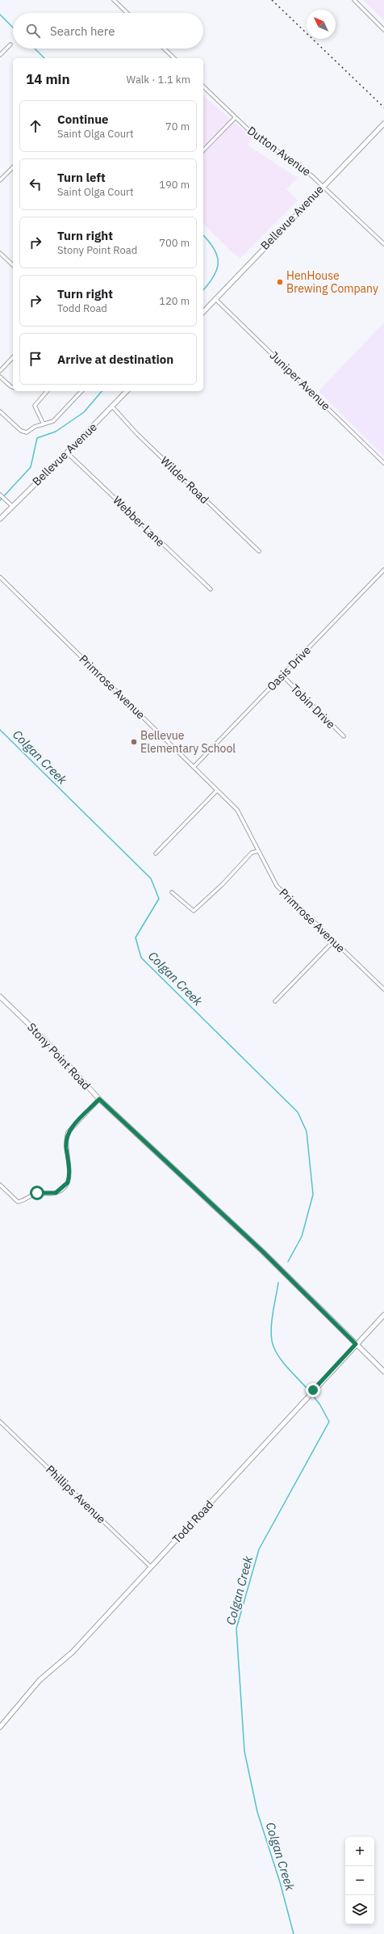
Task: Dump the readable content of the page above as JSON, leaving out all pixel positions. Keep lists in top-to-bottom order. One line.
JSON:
{"streets":{"main road":["Bellevue Avenue","Stony Point Road","Todd Road"],"street":["Dutton Avenue","Juniper Avenue","Wilder Road","Webber Lane","Oasis Drive","Primrose Avenue","Tobin Drive","Phillips Avenue"]},"crossings":[["Dutton Avenue","Bellevue Avenue"],["Bellevue Avenue","Juniper Avenue"],["Bellevue Avenue","Wilder Road"],["Bellevue Avenue","Webber Lane"],["Oasis Drive","Primrose Avenue"],["Oasis Drive","Tobin Drive"],["Stony Point Road","Todd Road"],["Phillips Avenue","Todd Road"]],"water":["Colgan Creek"],"places":["HenHouse Brewing Company","Bellevue Elementary School"],"north":"top left","page":{"search":"Search here","heading":["14 min","Walk · 1.1 km"],"list":[["Continue","Saint Olga Court","70 m"],["Turn left","Saint Olga Court","190 m"],["Turn right","Stony Point Road","700 m"],["Turn right","Todd Road","120 m"],"Arrive at destination"],"map_buttons":["+","−"]}}
